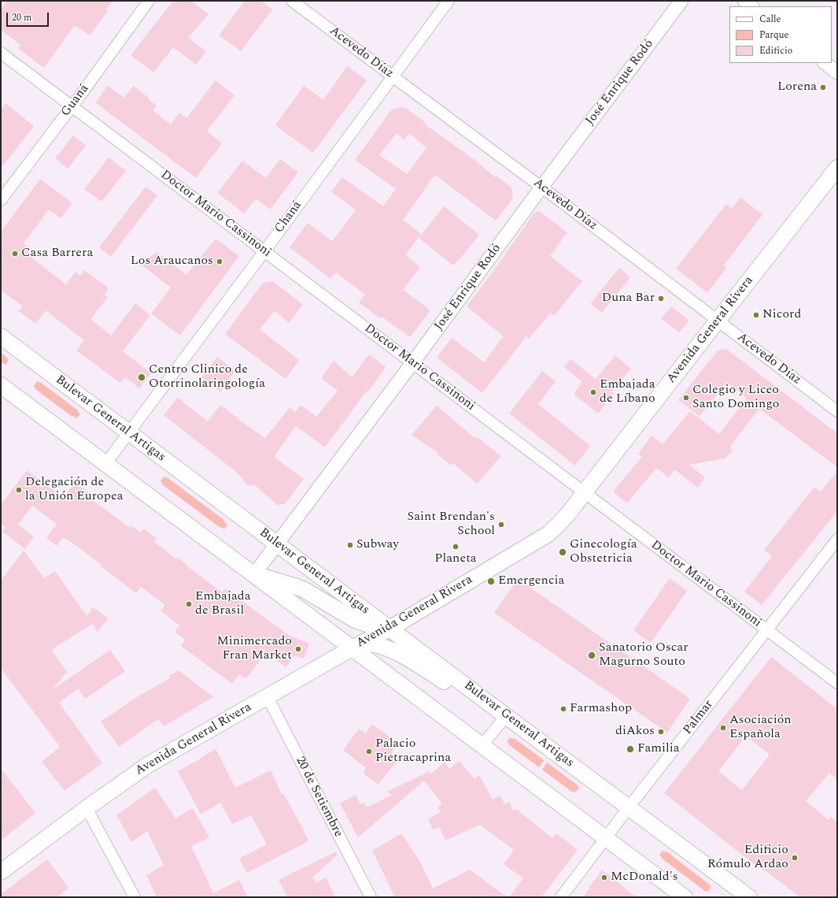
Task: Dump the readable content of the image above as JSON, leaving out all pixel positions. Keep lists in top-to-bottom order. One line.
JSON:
{"streets":{"main road":["Avenida General Rivera","Bulevar General Artigas"],"street":["Acevedo Díaz","José Enrique Rodó","Guaná","Doctor Mario Cassinoni","Chaná","Palmar","20 de Setiembre"]},"crossings":[["Acevedo Díaz","José Enrique Rodó"],["Acevedo Díaz","Chaná"],["Acevedo Díaz","Avenida General Rivera"],["José Enrique Rodó","Doctor Mario Cassinoni"],["José Enrique Rodó","Bulevar General Artigas"],["Guaná","Doctor Mario Cassinoni"],["Doctor Mario Cassinoni","Chaná"],["Doctor Mario Cassinoni","Avenida General Rivera"],["Doctor Mario Cassinoni","Palmar"],["Chaná","Bulevar General Artigas"],["Avenida General Rivera","Bulevar General Artigas"],["Avenida General Rivera","20 de Setiembre"],["Bulevar General Artigas","Palmar"]],"places":["Lorena","Casa Barrera","Los Araucanos","Duna Bar","Nicord","Centro Clinico de Otorrinolaringología","Embajada de Líbano","Colegio y Liceo Santo Domingo","Delegación de la Unión Europea","Saint Brendan's School","Subway","Planeta","Ginecología Obstetricia","Emergencia","Embajada de Brasil","Minimercado Fran Market","Sanatorio Oscar Magurno Souto","Farmashop","Asociación Española","diAkos","Familia","Palacio Pietracaprina","Edificio Rómulo Ardao","McDonald's"],"legend":["Calle","Parque","Edificio"],"scale_bar":"20 m"}
